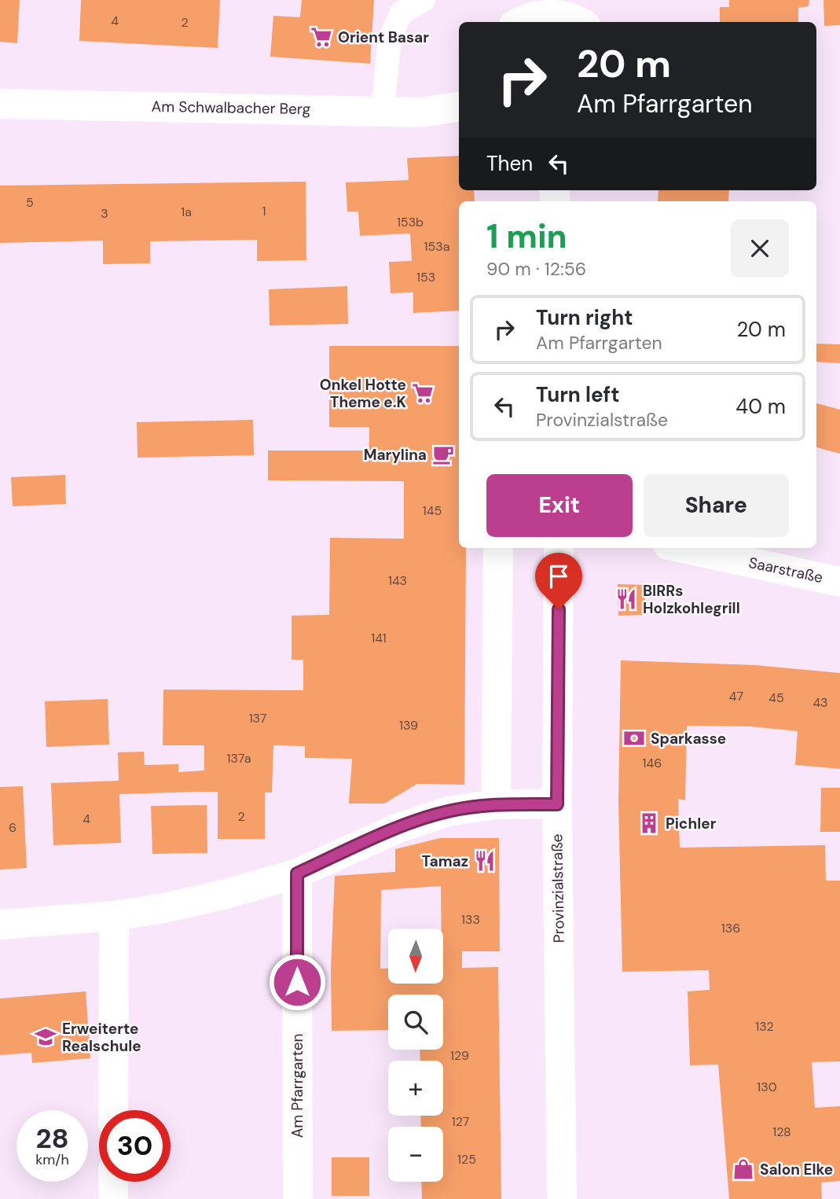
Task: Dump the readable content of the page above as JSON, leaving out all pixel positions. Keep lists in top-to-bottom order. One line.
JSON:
{"streets":{"street":["Am Schwalbacher Berg","Saarstraße","Provinzialstraße","Am Pfarrgarten"]},"places":{"supermarket":["Orient Basar","Onkel Hotte Theme e.K"],"cafe":["Marylina"],"restaurant":["BIRRs Holzkohlegrill","Tamaz"],"bank":["Sparkasse"],"building":["Pichler"],"school or university":["Erweiterte Realschule"],"shop":["Salon Elke"]},"house_numbers":["4","2","5","1","1a","3","153b","153a","153","145","143","141","47","45","43","137","139","137a","146","2","4","6","133","136","132","129","130","127","128","125"],"north":"bottom","page":{"turn":["20 m","Am Pfarrgarten"],"then":"Then","heading":["1 min","90 m · 12:56"],"list":[{"name":"Turn right","note":"Am Pfarrgarten","value":"20 m"},{"name":"Turn left","note":"Provinzialstraße","value":"40 m"}],"buttons":["Exit","Share"],"map_buttons":["+","−"],"speed":"28 km/h","limit":"30"}}
